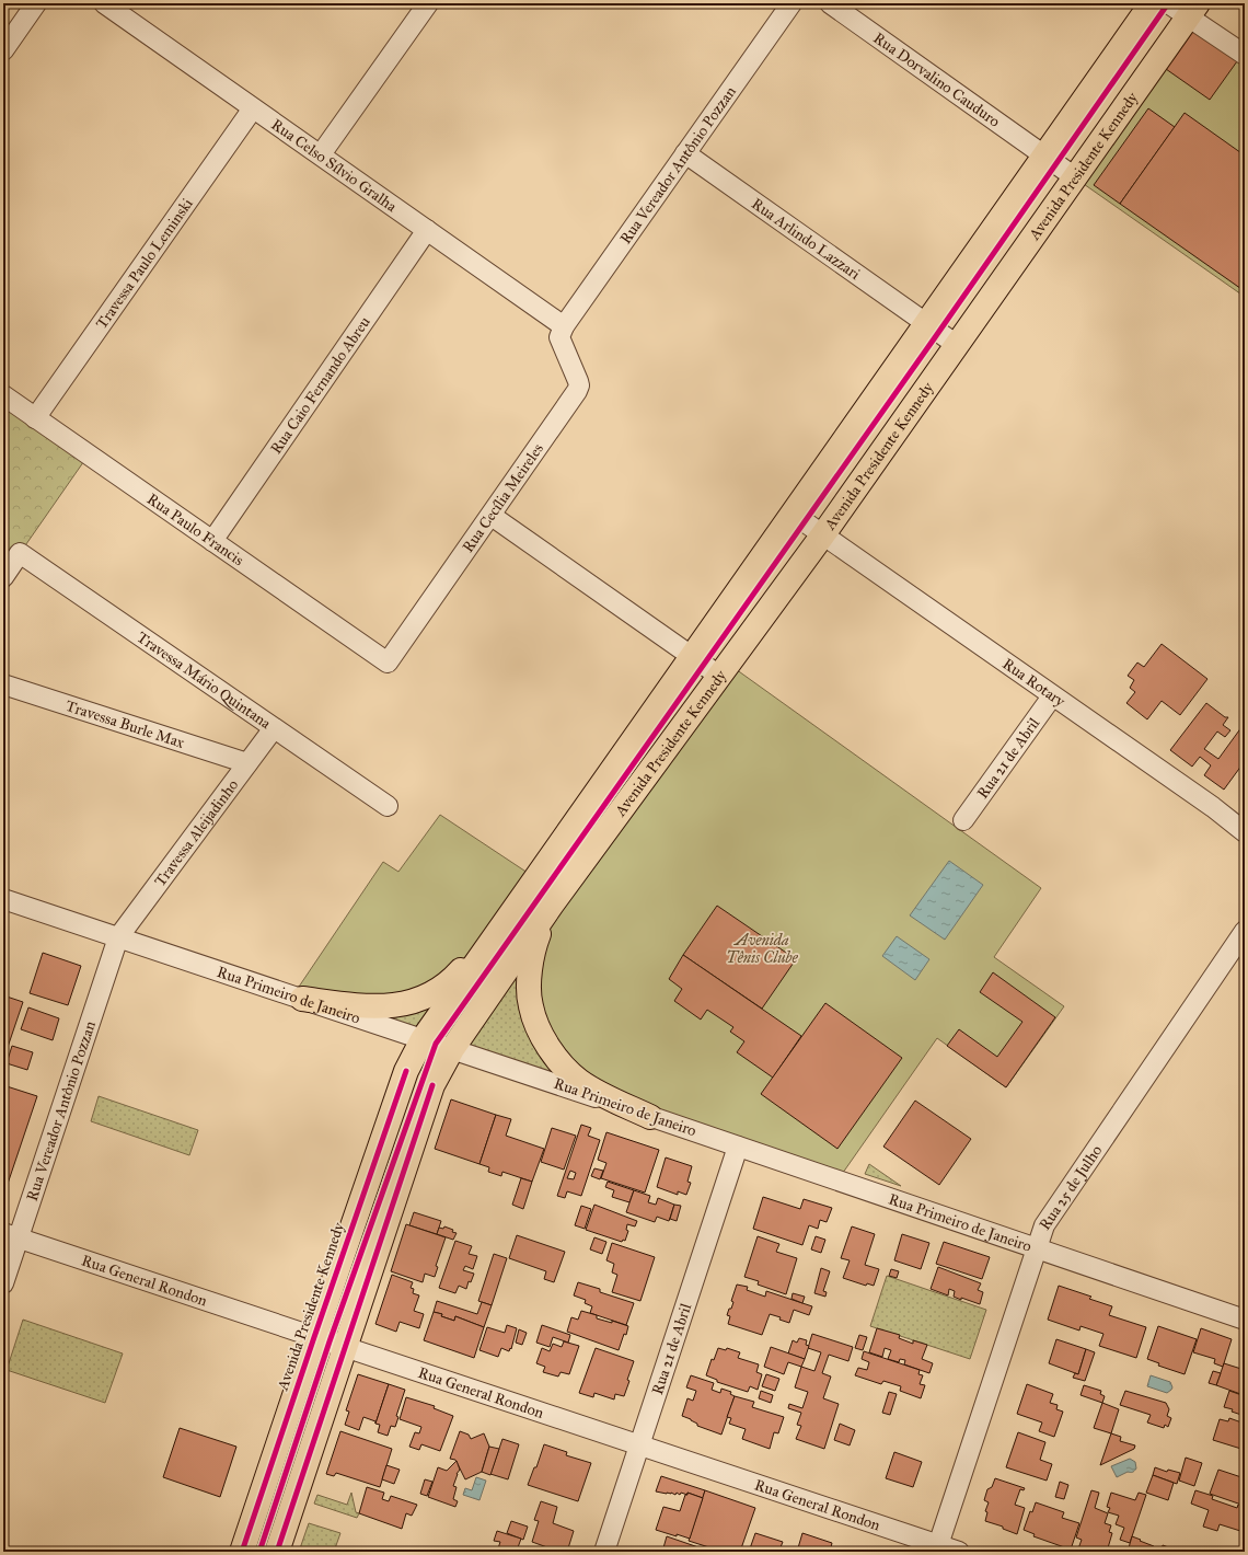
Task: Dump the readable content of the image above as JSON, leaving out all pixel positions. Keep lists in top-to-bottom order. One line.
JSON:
{"streets":{"main road":["Avenida Presidente Kennedy"],"street":["Rua Dorvalino Cauduro","Rua Celso Sílvio Gralha","Rua Vereador Antônio Pozzan","Rua Arlindo Lazzari","Travessa Paulo Leminski","Rua Caio Fernando Abreu","Rua Cecília Meireles","Rua Paulo Francis","Travessa Mário Quintana","Rua Rotary","Travessa Burle Max","Rua 21 de Abril","Travessa Aleijadinho","Rua Primeiro de Janeiro","Rua 25 de Julho","Rua General Rondon"]},"crossings":[["Rua Dorvalino Cauduro","Avenida Presidente Kennedy"],["Rua Celso Sílvio Gralha","Rua Vereador Antônio Pozzan"],["Rua Celso Sílvio Gralha","Travessa Paulo Leminski"],["Rua Celso Sílvio Gralha","Rua Caio Fernando Abreu"],["Rua Celso Sílvio Gralha","Rua Cecília Meireles"],["Rua Vereador Antônio Pozzan","Rua Arlindo Lazzari"],["Rua Vereador Antônio Pozzan","Rua Cecília Meireles"],["Rua Vereador Antônio Pozzan","Travessa Aleijadinho"],["Rua Vereador Antônio Pozzan","Rua Primeiro de Janeiro"],["Rua Vereador Antônio Pozzan","Rua General Rondon"],["Avenida Presidente Kennedy","Rua Arlindo Lazzari"],["Avenida Presidente Kennedy","Rua Rotary"],["Avenida Presidente Kennedy","Rua Primeiro de Janeiro"],["Avenida Presidente Kennedy","Rua General Rondon"],["Travessa Paulo Leminski","Rua Paulo Francis"],["Rua Caio Fernando Abreu","Rua Paulo Francis"],["Rua Cecília Meireles","Rua Paulo Francis"],["Travessa Mário Quintana","Travessa Aleijadinho"],["Rua Rotary","Rua 21 de Abril"],["Travessa Burle Max","Travessa Aleijadinho"],["Rua 21 de Abril","Rua Primeiro de Janeiro"],["Rua 21 de Abril","Rua General Rondon"],["Travessa Aleijadinho","Rua Primeiro de Janeiro"],["Rua Primeiro de Janeiro","Rua 25 de Julho"],["Rua 25 de Julho","Rua General Rondon"]],"parks":["Avenida Tênis Clube"]}
